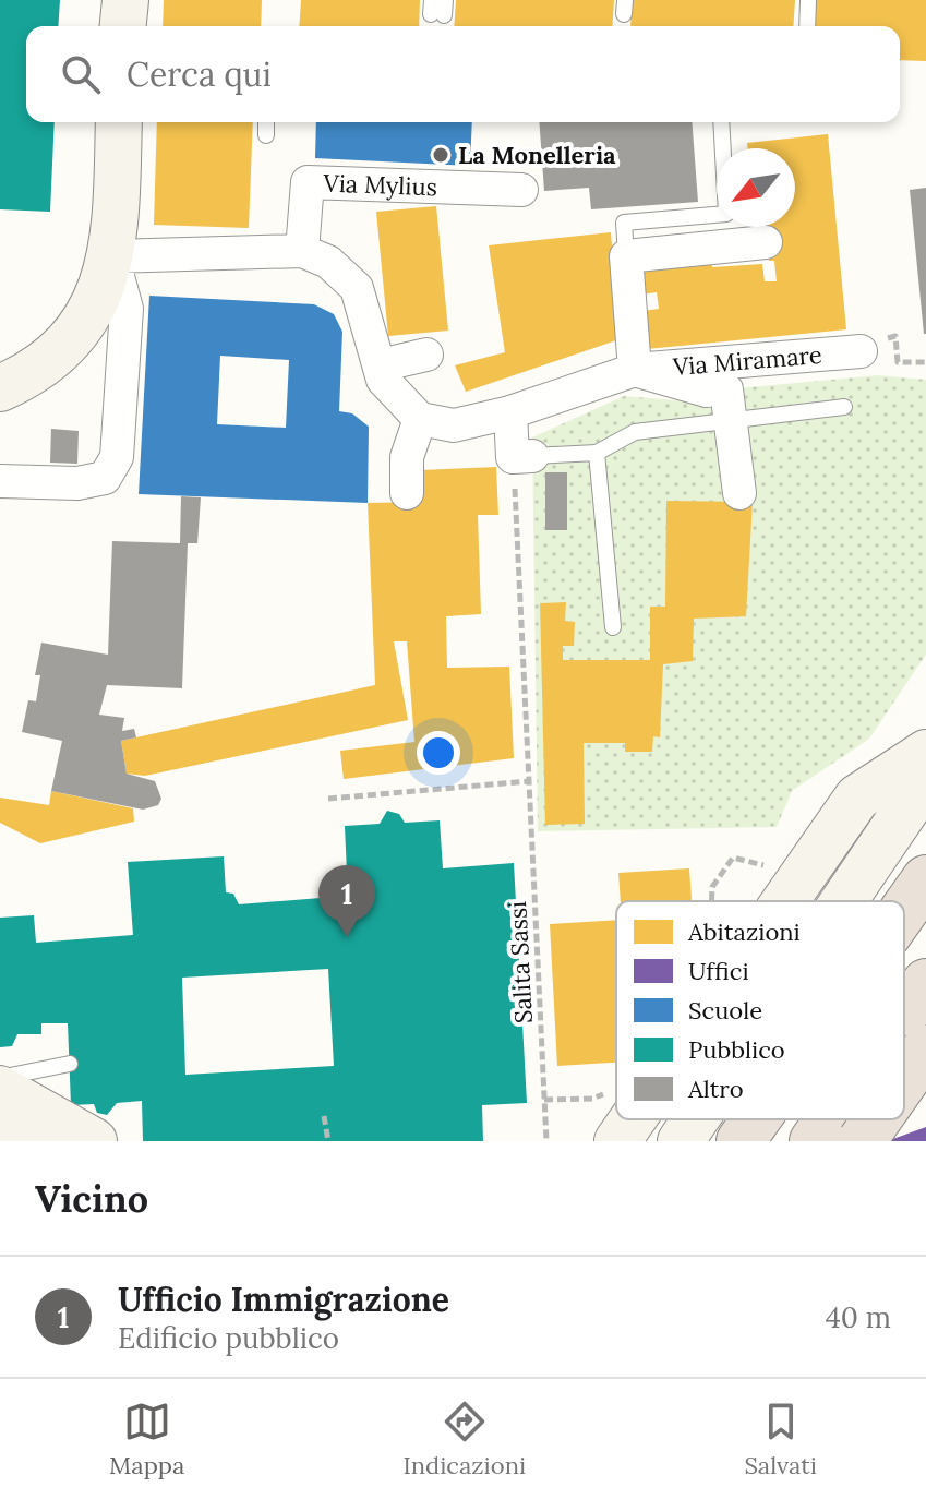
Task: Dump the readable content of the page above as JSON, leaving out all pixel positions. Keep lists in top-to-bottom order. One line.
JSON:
{"streets":{"street":["Via Mylius","Via Miramare"],"path":["Salita Sassi"]},"places":["La Monelleria"],"legend":["Abitazioni","Uffici","Scuole","Pubblico","Altro"],"north":"bottom left","page":{"search":"Cerca qui","pins":"1","heading":"Vicino","list":[{"mark":"1","name":"Ufficio Immigrazione","note":"Edificio pubblico","value":"40 m"}],"nav":["Mappa","Indicazioni","Salvati"]}}
